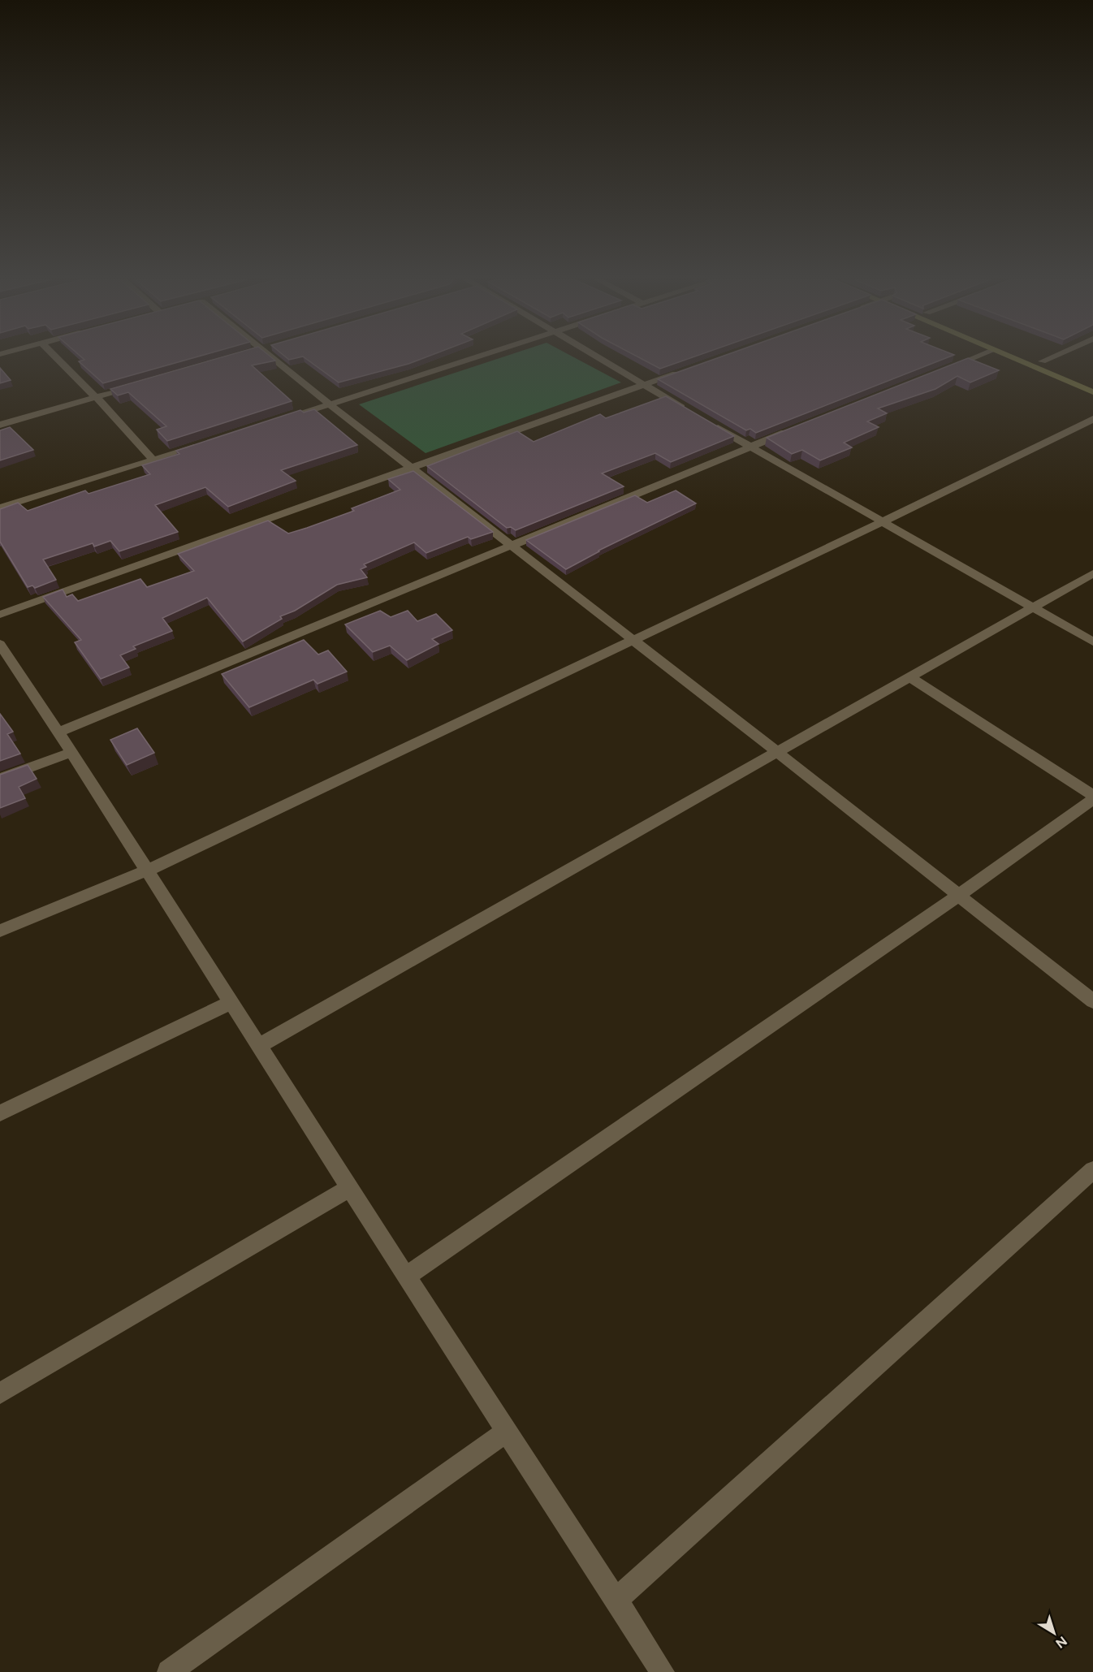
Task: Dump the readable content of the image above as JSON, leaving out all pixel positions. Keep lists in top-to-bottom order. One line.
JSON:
{"north":"bottom right"}
